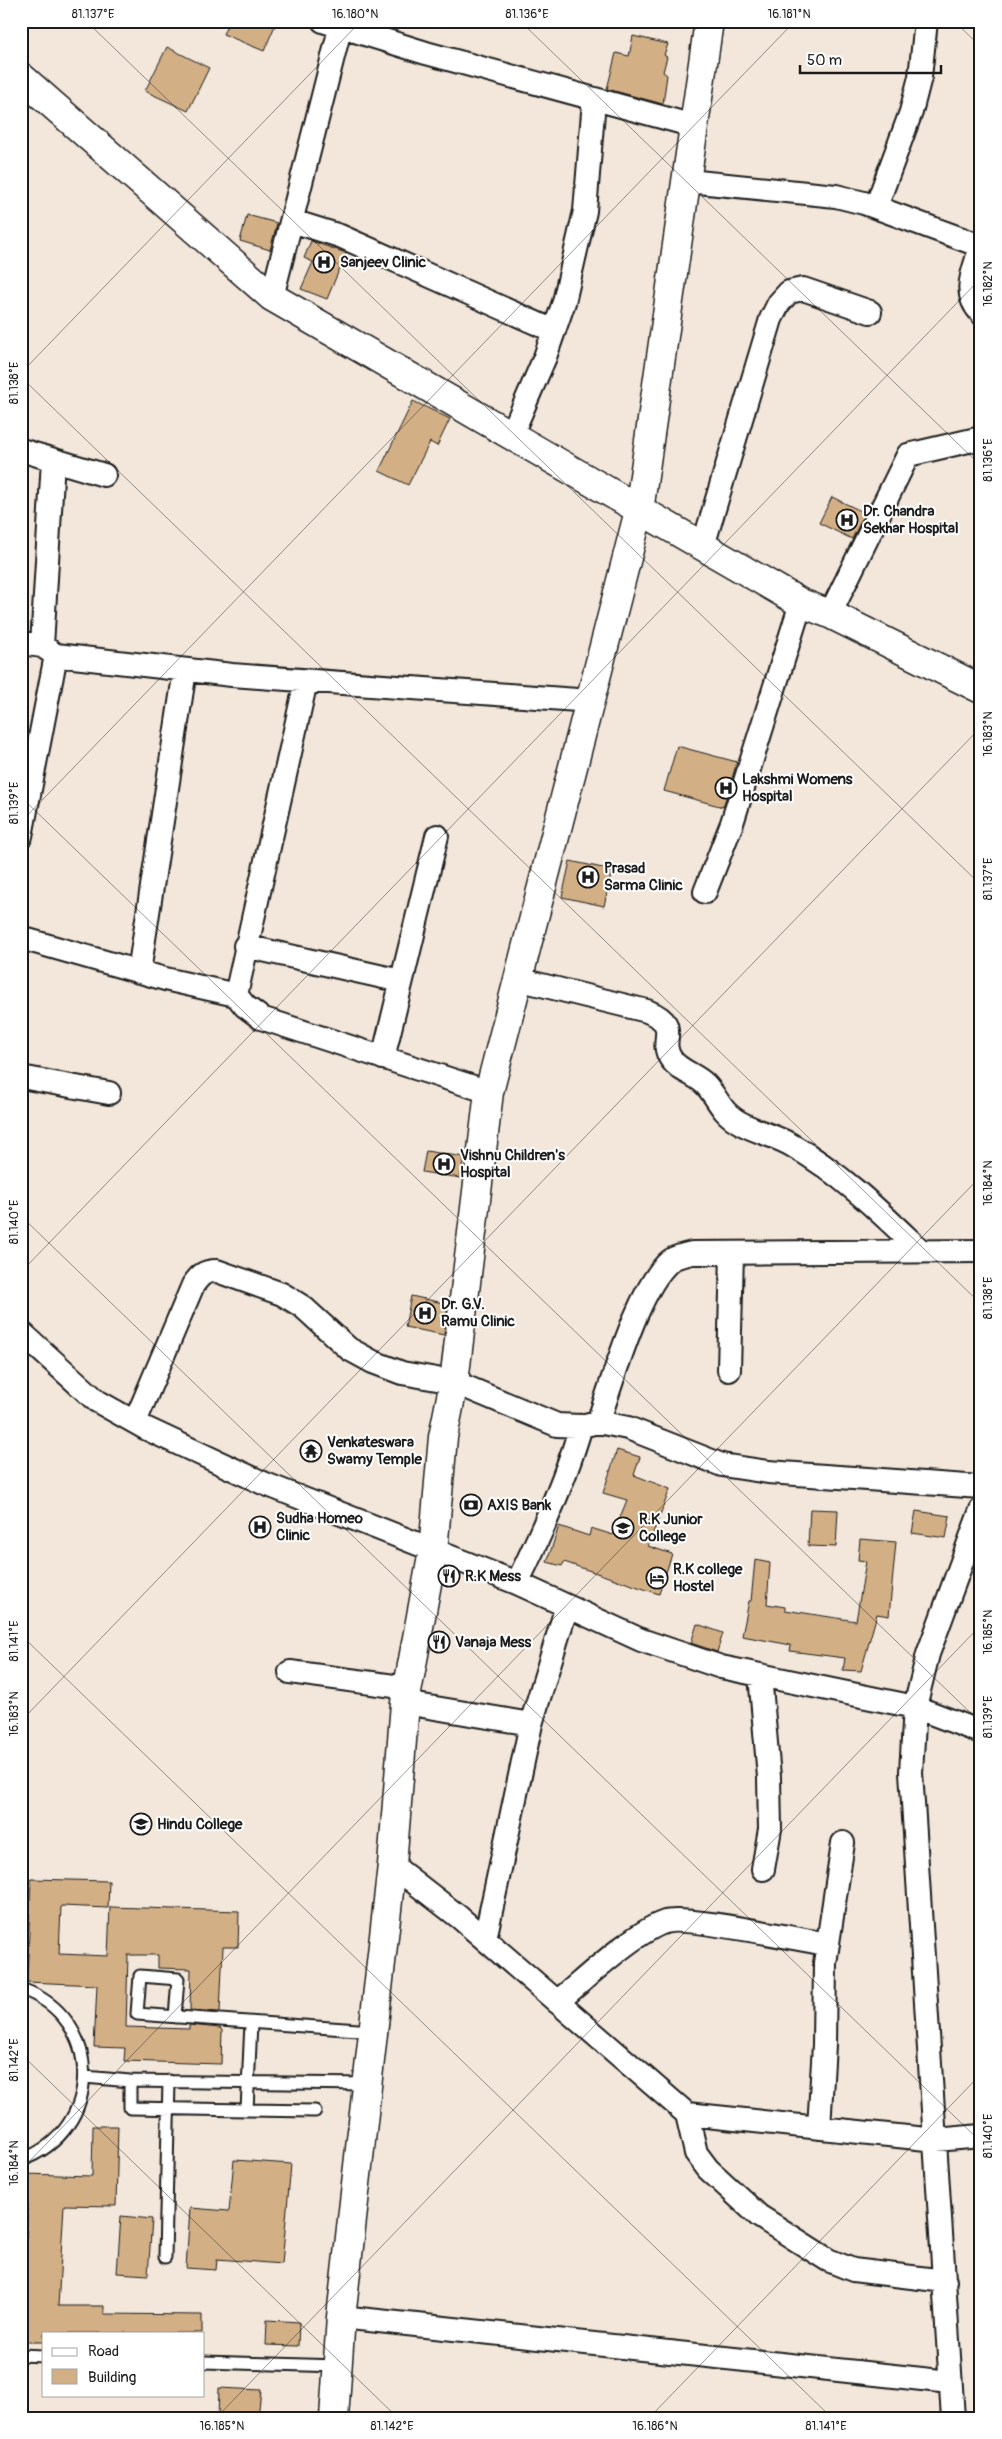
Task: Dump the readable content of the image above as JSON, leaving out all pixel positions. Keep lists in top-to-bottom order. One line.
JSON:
{"places":{"hospital":["Sanjeev Clinic","Dr. Chandra Sekhar Hospital","Lakshmi Womens Hospital","Prasad Sarma Clinic","Vishnu Children's Hospital","Dr. G.V. Ramu Clinic","Sudha Homeo Clinic"],"temple":["Venkateswara Swamy Temple"],"bank":["AXIS Bank"],"school or university":["R.K Junior College","Hindu College"],"restaurant":["R.K Mess","Vanaja Mess"],"hotel":["R.K college Hostel"]},"legend":["Road","Building"],"scale_bar":"50 m","coordinates":["81.137°E","16.180°N","81.136°E","16.181°N","16.182°N","81.138°E","16.183°N","81.139°E","16.184°N","81.140°E","16.185°N","81.141°E","81.142°E","16.186°N"]}
